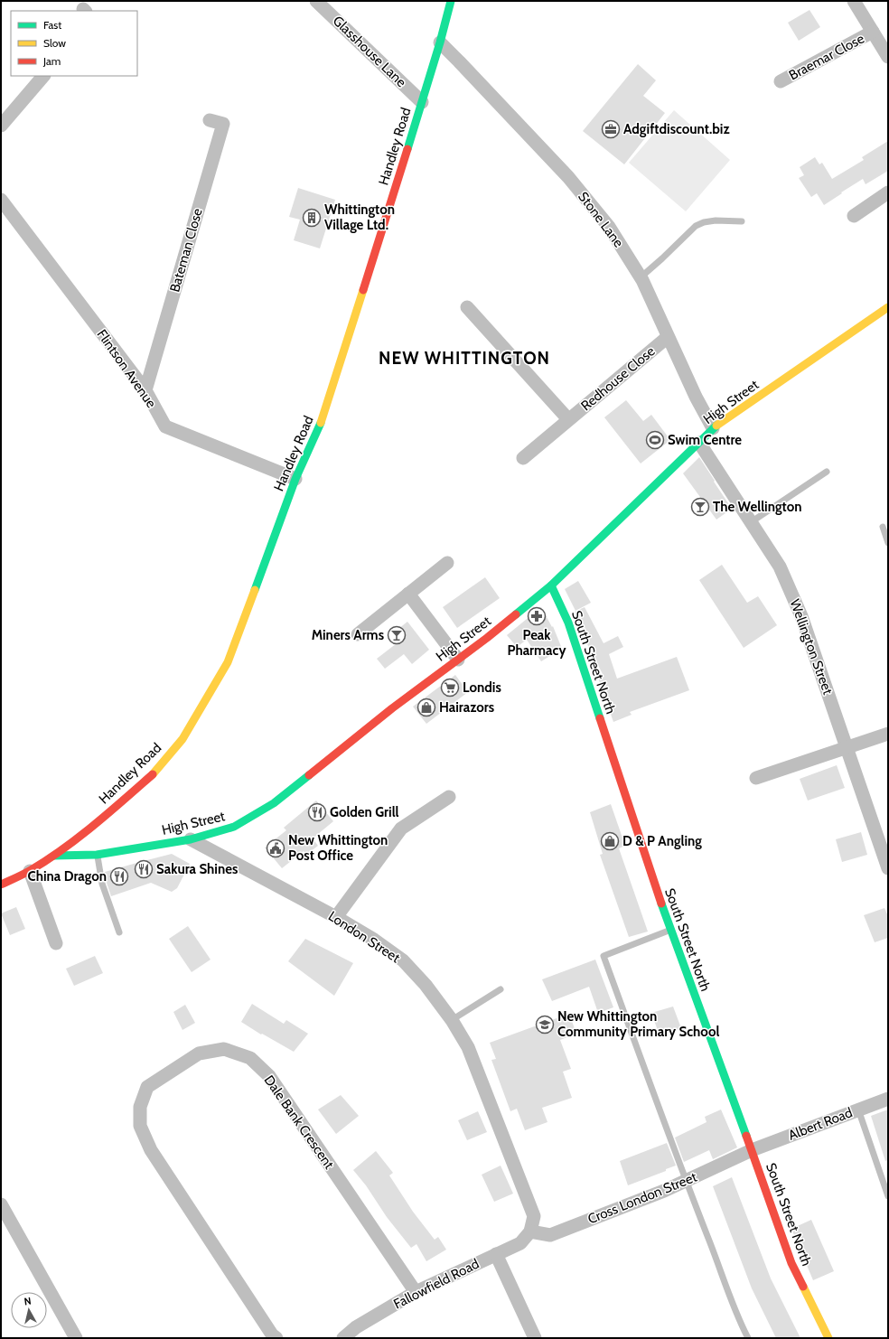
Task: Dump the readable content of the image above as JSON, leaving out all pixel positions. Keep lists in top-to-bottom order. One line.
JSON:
{"streets":{"street":["Glasshouse Lane","Braemar Close","Handley Road","Stone Lane","Bateman Close","Flintson Avenue","Redhouse Close","High Street","Wellington Street","South Street North","London Street","Dale Bank Crescent","Albert Road","Cross London Street","Fallowfield Road"]},"crossings":[["Glasshouse Lane","Handley Road"],["Handley Road","Stone Lane"],["Handley Road","Flintson Avenue"],["Handley Road","High Street"],["Stone Lane","Redhouse Close"],["Stone Lane","High Street"],["Bateman Close","Flintson Avenue"],["High Street","Wellington Street"],["High Street","South Street North"],["High Street","London Street"],["South Street North","Albert Road"],["South Street North","Cross London Street"],["London Street","Cross London Street"],["London Street","Fallowfield Road"],["Dale Bank Crescent","Fallowfield Road"],["Albert Road","Cross London Street"],["Cross London Street","Fallowfield Road"]],"districts":["NEW WHITTINGTON"],"places":{"office":["Adgiftdiscount.biz"],"building":["Whittington Village Ltd."],"sports":["Swim Centre"],"bar":["The Wellington","Miners Arms"],"pharmacy":["Peak Pharmacy"],"supermarket":["Londis"],"shop":["Hairazors","D & P Angling"],"restaurant":["Golden Grill","Sakura Shines","China Dragon"],"public building":["New Whittington Post Office"],"school or university":["New Whittington Community Primary School"]},"legend":["Fast","Slow","Jam"],"north":"top"}
